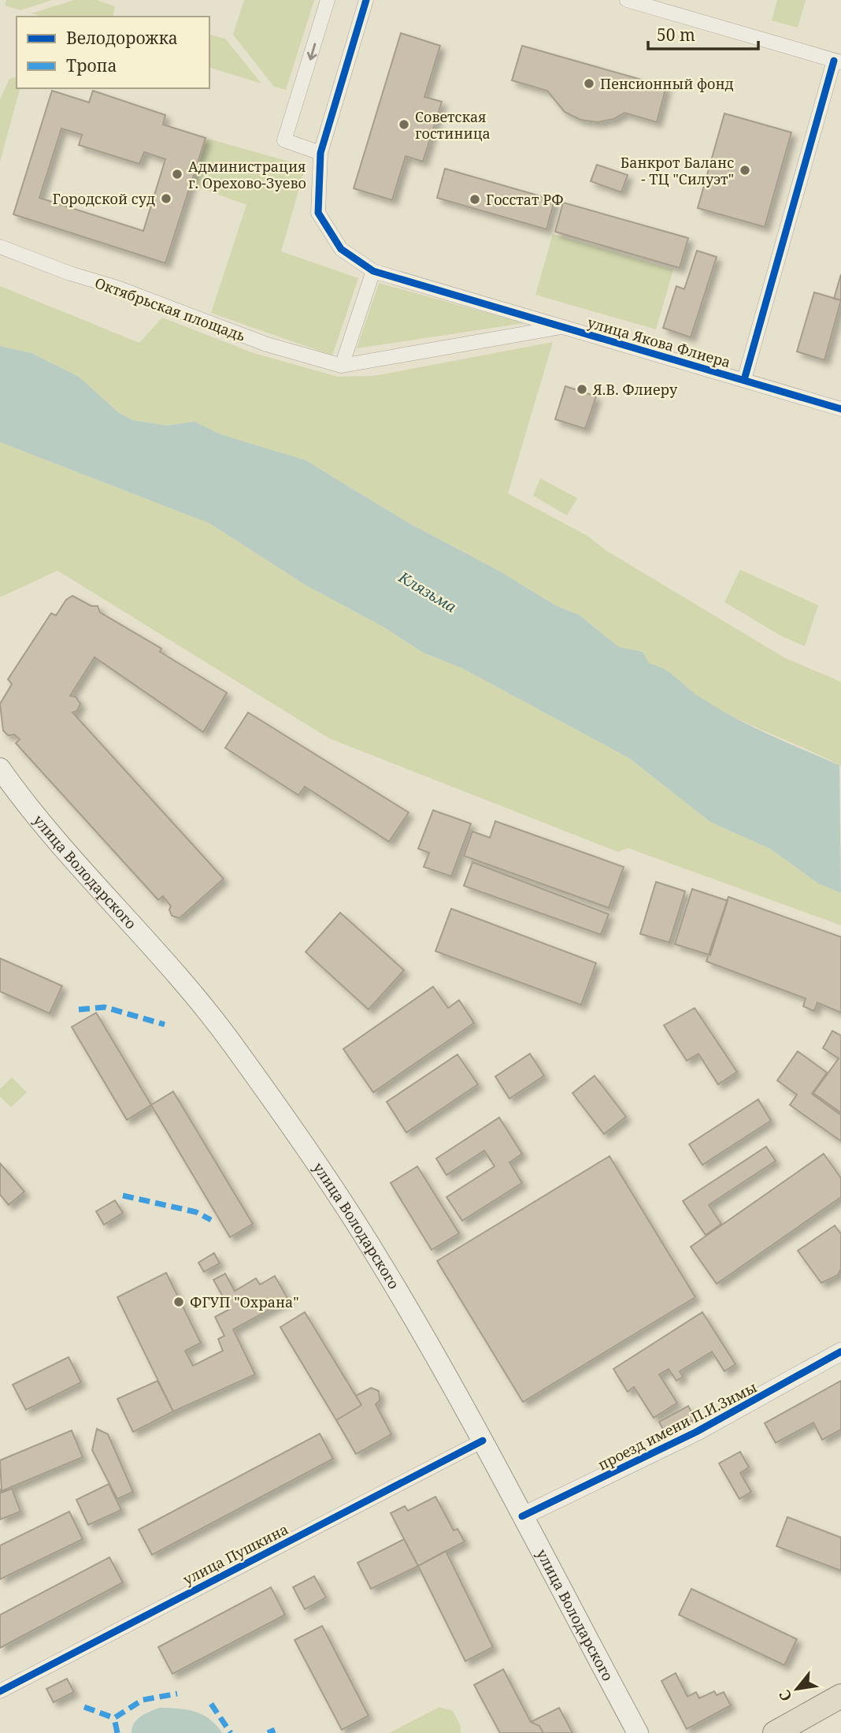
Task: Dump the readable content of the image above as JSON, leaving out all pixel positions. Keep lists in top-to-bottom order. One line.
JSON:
{"streets":{"main road":["улица Володарского"],"street":["Октябрьская площадь","улица Якова Флиера","проезд имени П.И.Зимы","улица Пушкина"]},"crossings":[["Октябрьская площадь","улица Якова Флиера"],["улица Володарского","проезд имени П.И.Зимы"],["улица Володарского","улица Пушкина"]],"water":["Клязьма"],"places":["Пенсионный фонд","Советская гостиница","Банкрот Баланс - ТЦ \"Силуэт\"","Администрация г. Орехово-Зуево","Городской суд","Госстат РФ","Я.В. Флиеру","ФГУП \"Охрана\""],"legend":["Велодорожка","Тропа"],"scale_bar":"50 m","north":"bottom left"}
